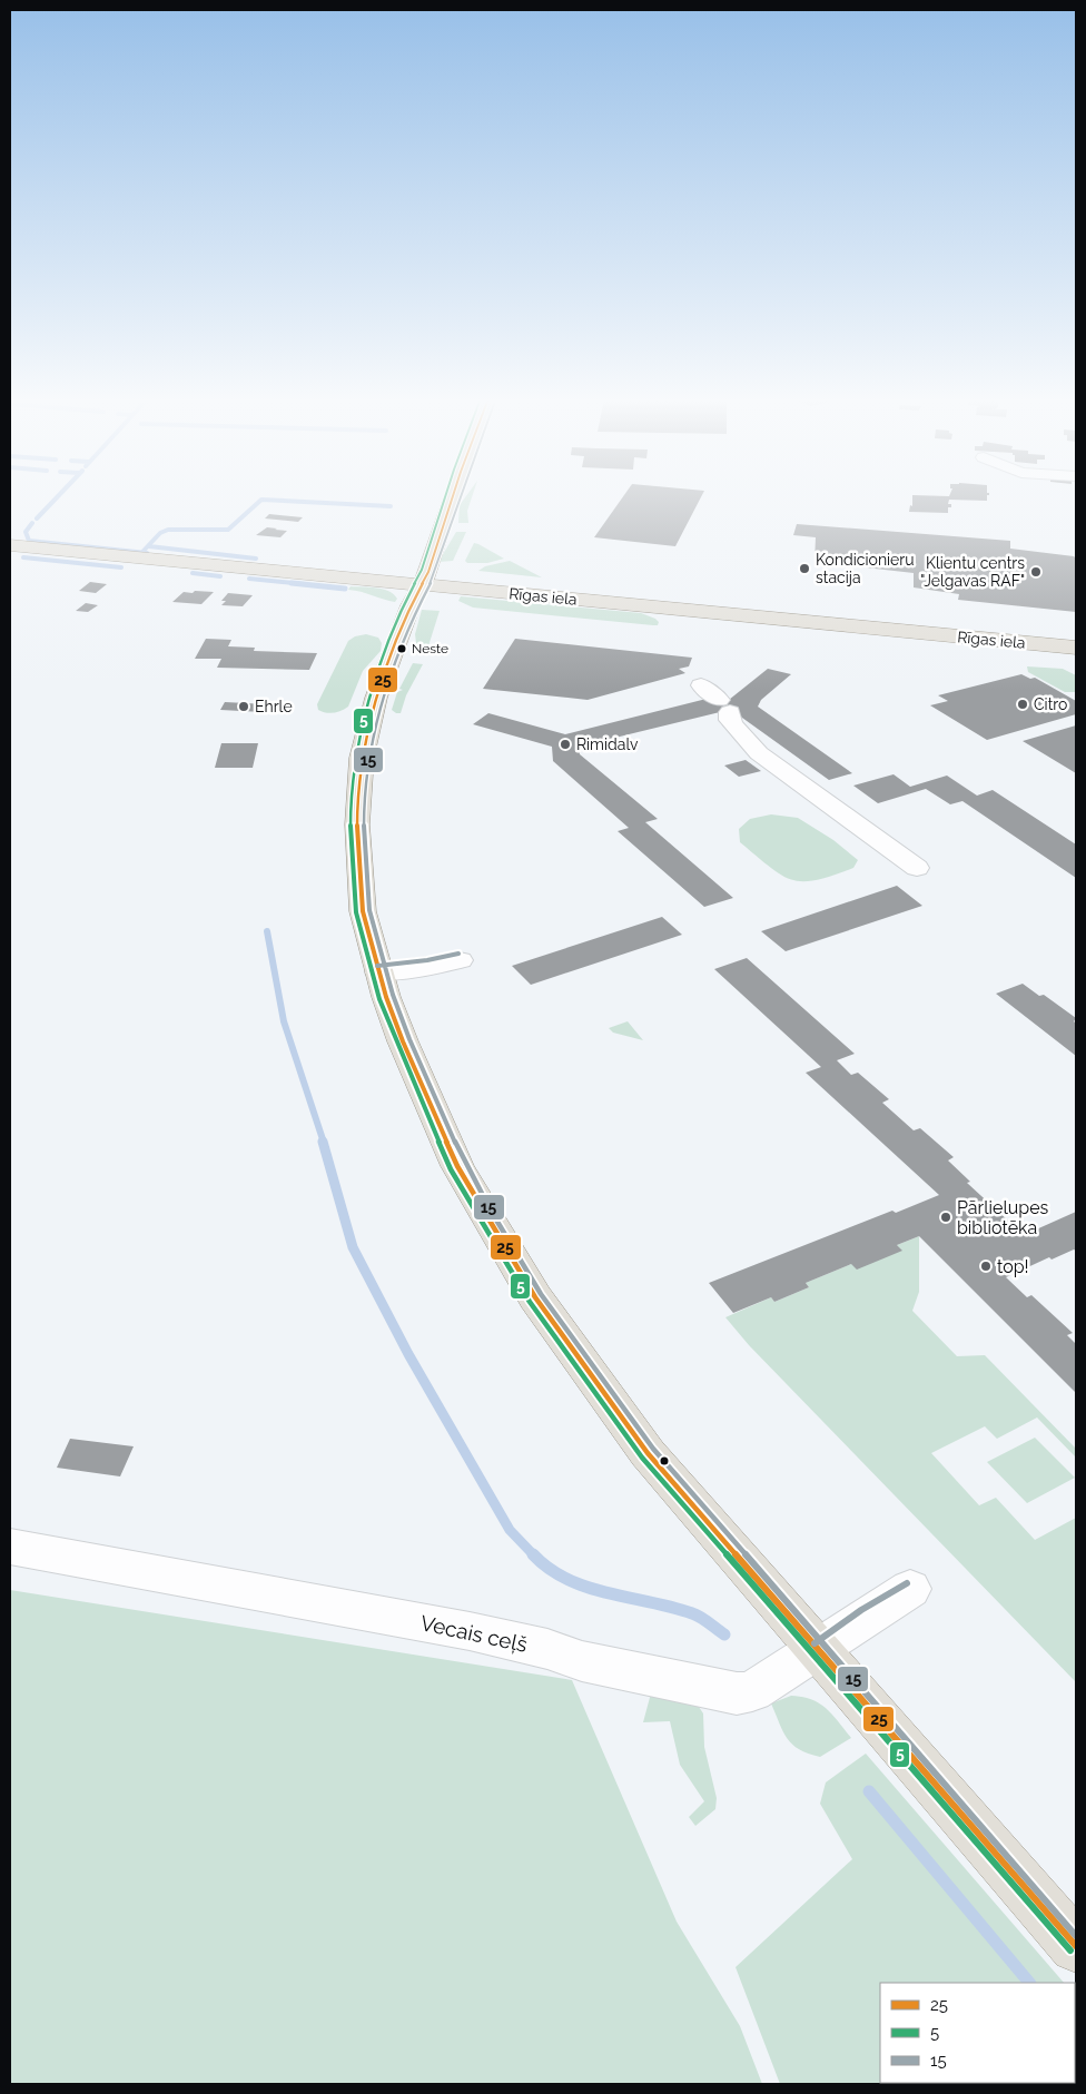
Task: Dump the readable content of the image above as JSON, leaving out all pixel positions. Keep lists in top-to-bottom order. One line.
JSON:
{"streets":{"main road":["Rīgas iela"],"street":["Vecais ceļš"]},"places":["Kondicionieru stacija","Klientu centrs \"Jelgavas RAF\"","Neste","Citro","Ehrle","Rimidalv","Pārlielupes bibliotēka","top!"],"lines":["transit line 25","transit line 5","transit line 15"],"legend":["25","5","15"]}
